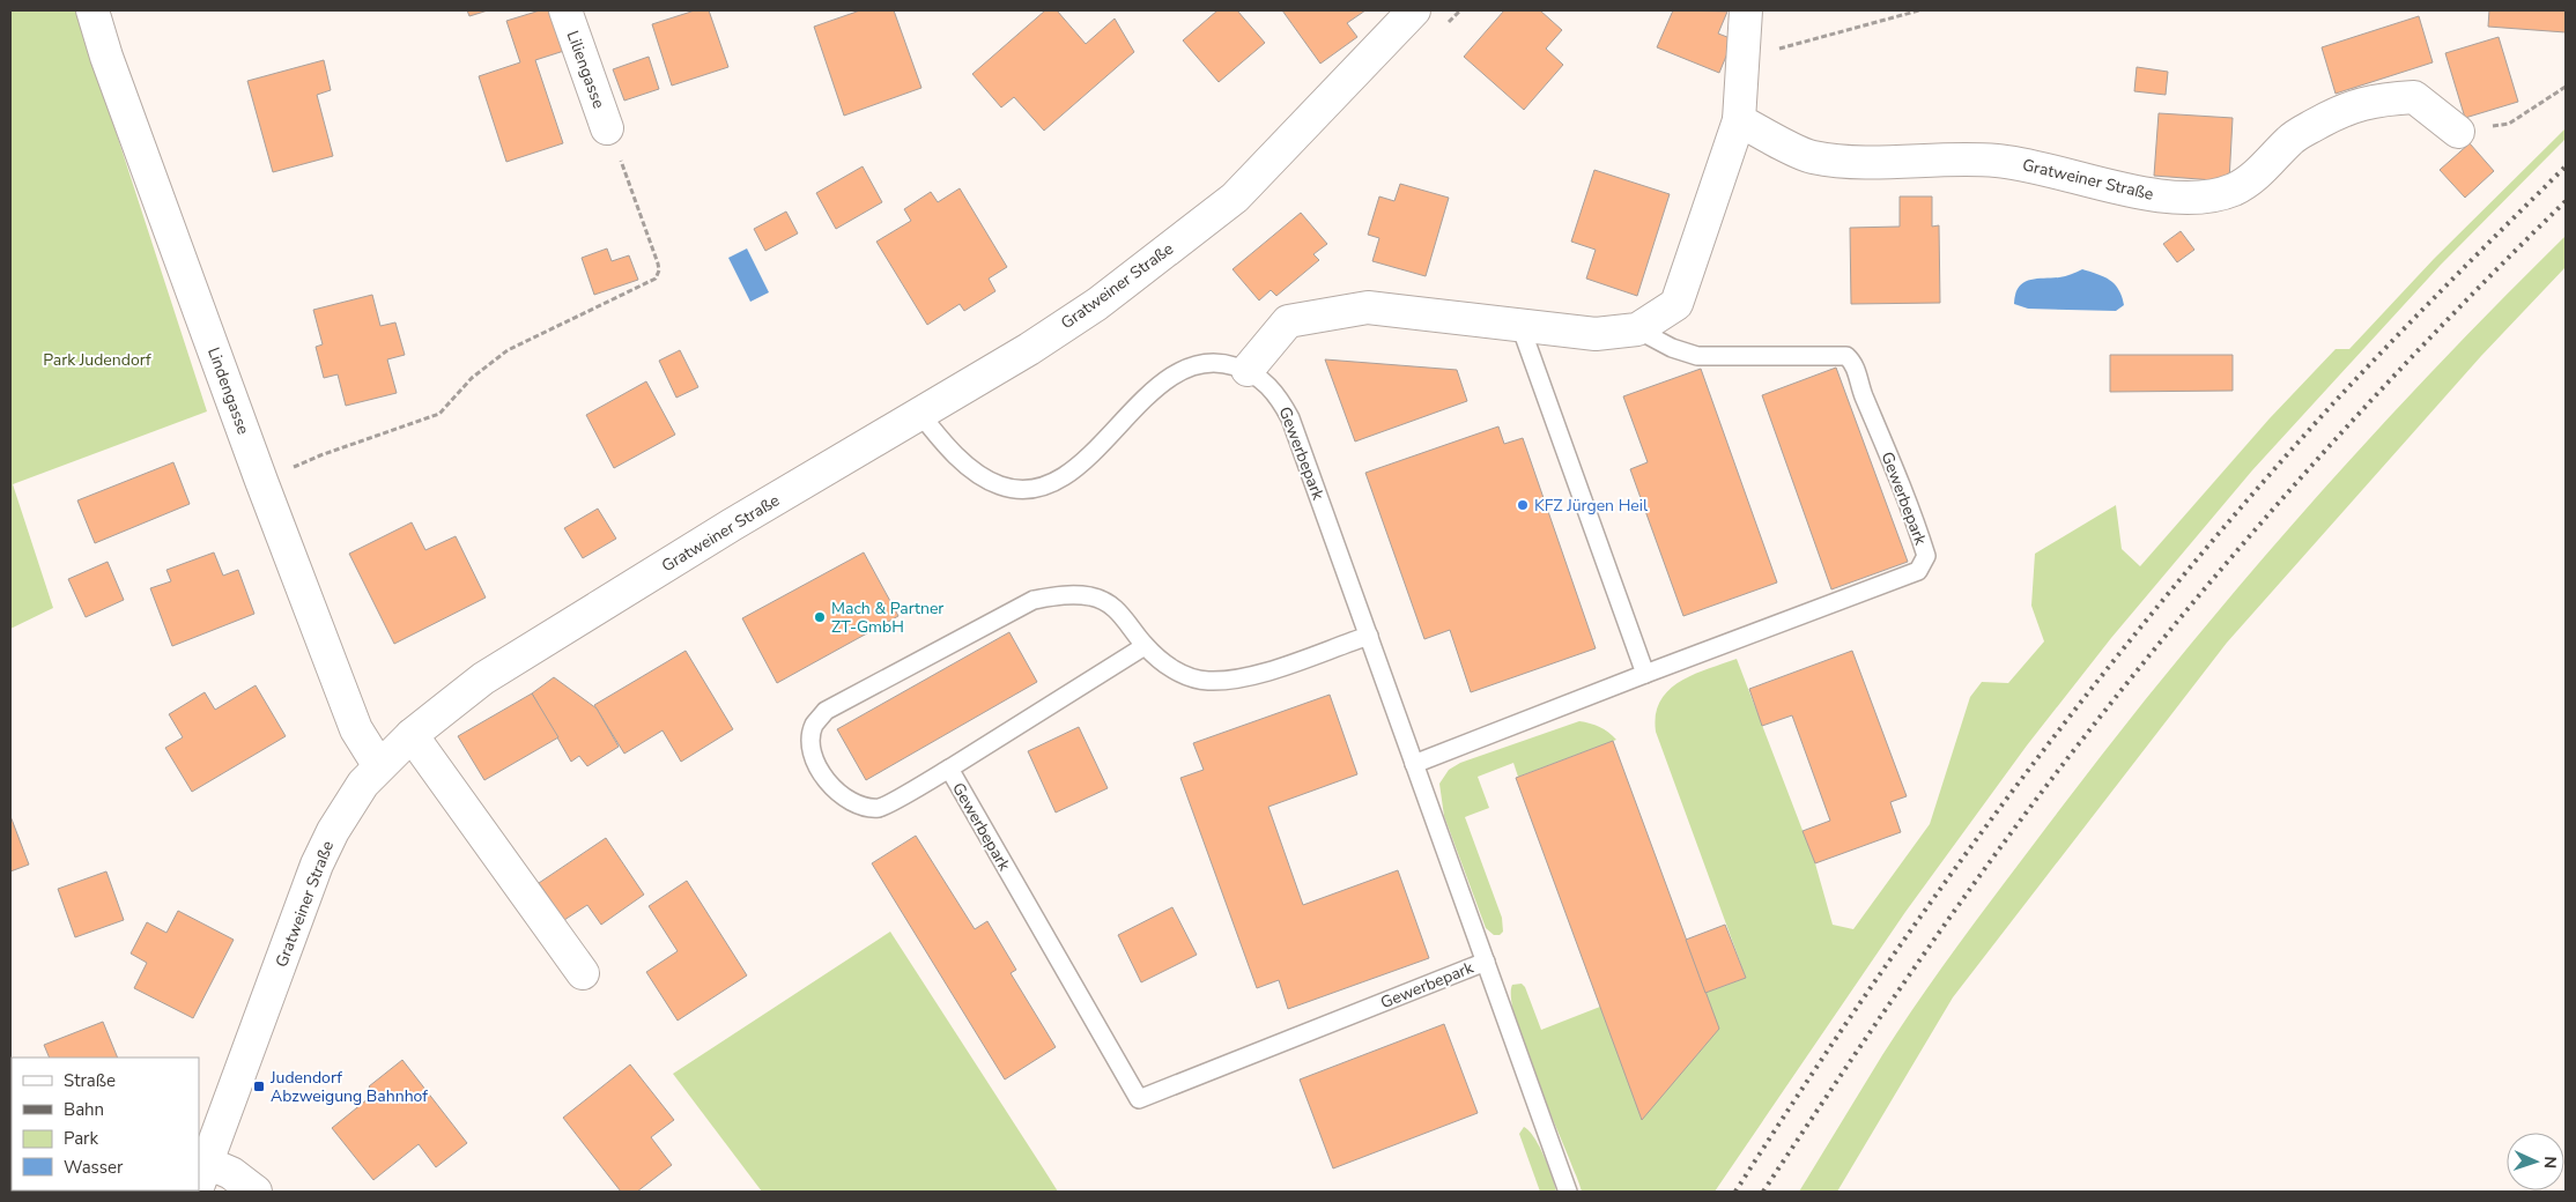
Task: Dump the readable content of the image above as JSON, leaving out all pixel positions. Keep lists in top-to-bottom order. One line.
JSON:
{"streets":{"street":["Liliengasse","Gratweiner Straße","Lindengasse"],"lane":["Gewerbepark"]},"crossings":[["Gratweiner Straße","Lindengasse"],["Gratweiner Straße","Gewerbepark"]],"parks":["Park Judendorf"],"places":{"other":["KFZ Jürgen Heil","Mach & Partner ZT-GmbH"],"transit":["Judendorf Abzweigung Bahnhof"]},"legend":["Straße","Bahn","Park","Wasser"],"north":"right"}
